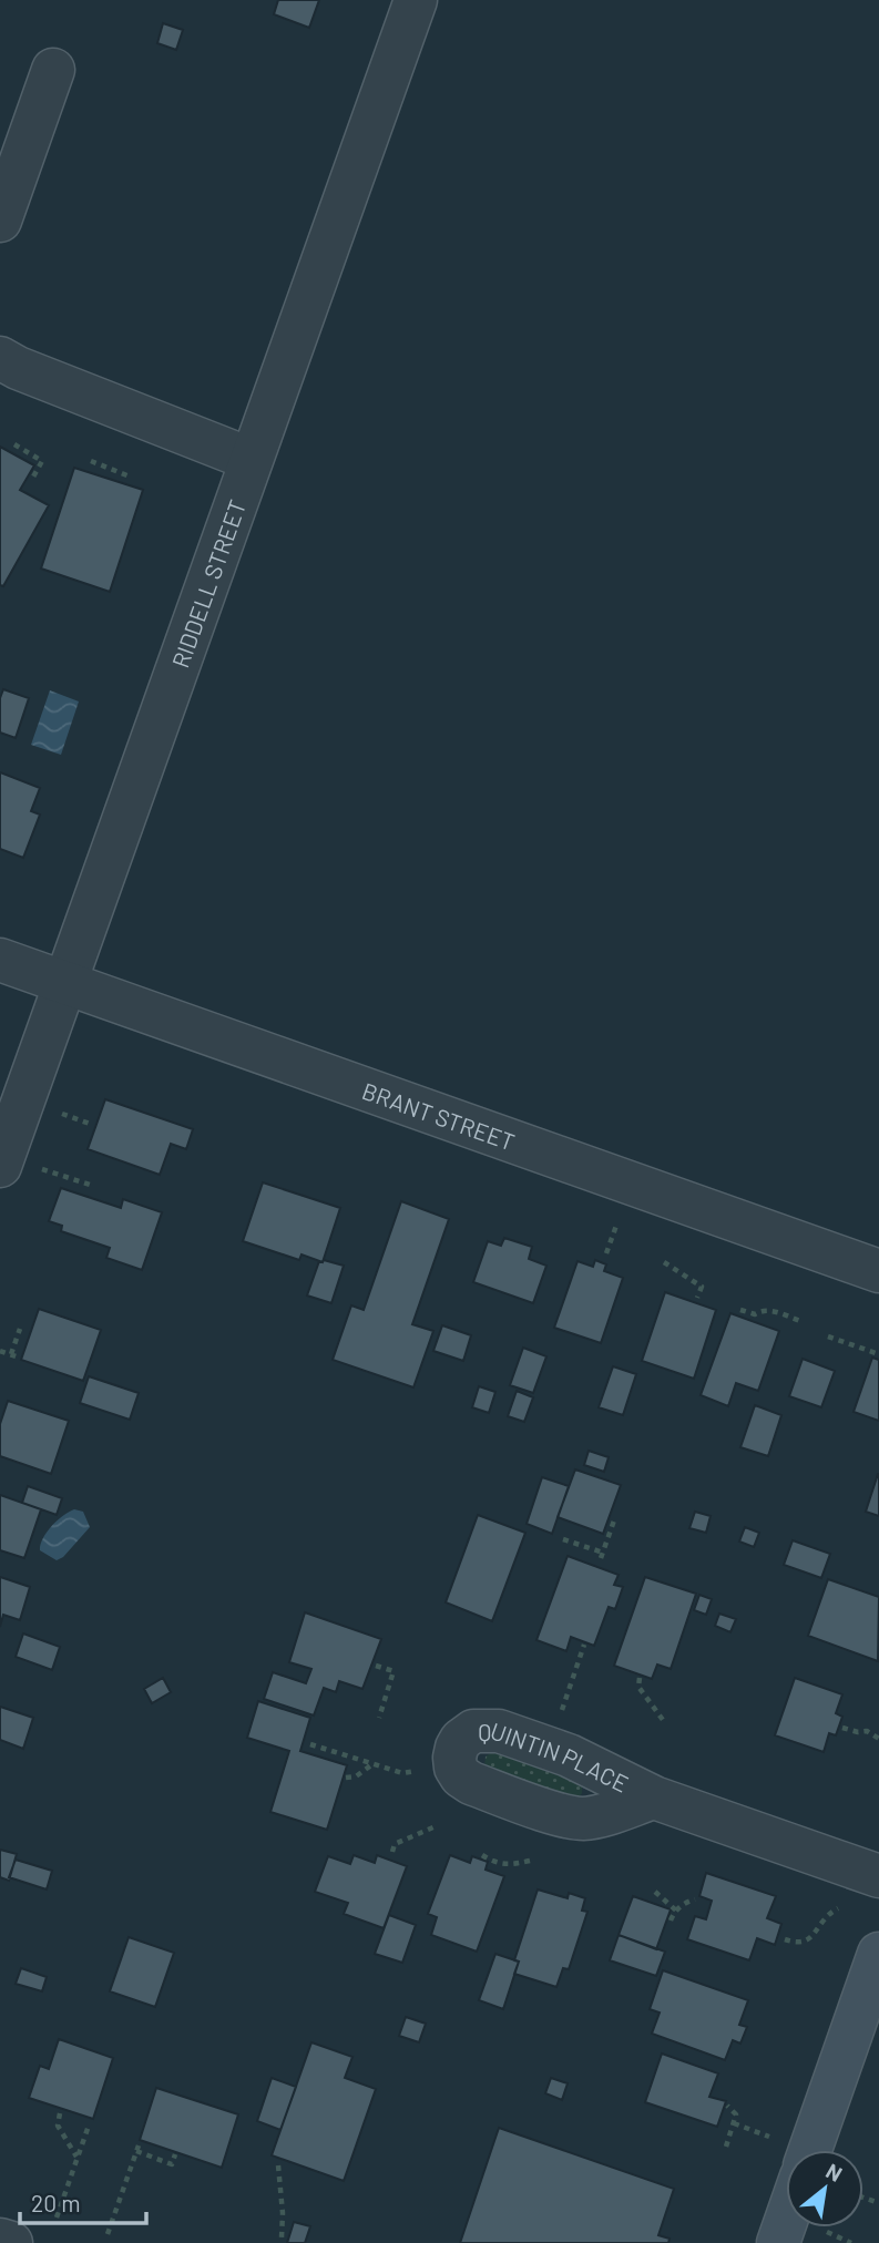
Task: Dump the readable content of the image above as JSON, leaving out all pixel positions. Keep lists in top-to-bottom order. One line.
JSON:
{"streets":{"street":["RIDDELL STREET","BRANT STREET","QUINTIN PLACE"]},"crossings":[["RIDDELL STREET","BRANT STREET"]],"scale_bar":"20 m","north":"top right"}
